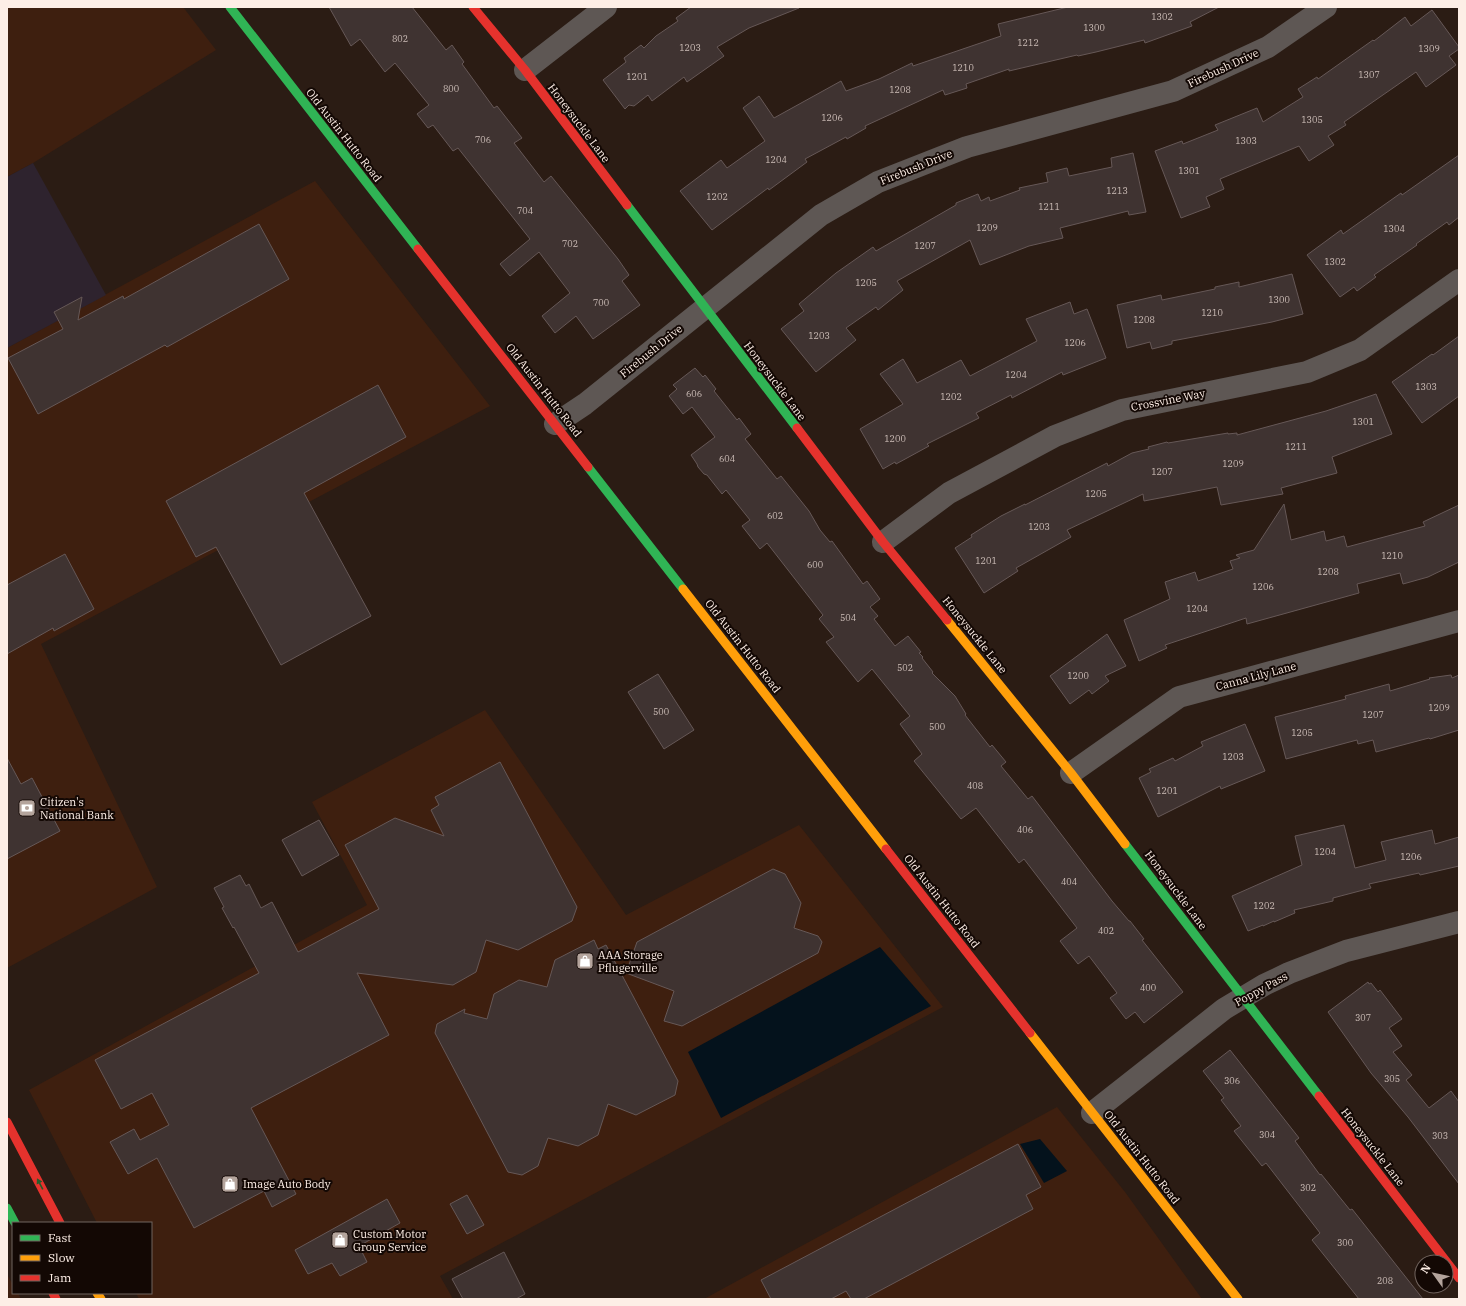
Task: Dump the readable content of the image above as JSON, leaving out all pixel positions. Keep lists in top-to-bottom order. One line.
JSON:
{"streets":{"street":["Firebush Drive","Honeysuckle Lane","Old Austin Hutto Road","Crossvine Way","Canna Lily Lane","Poppy Pass"]},"crossings":[["Firebush Drive","Honeysuckle Lane"],["Firebush Drive","Old Austin Hutto Road"],["Honeysuckle Lane","Crossvine Way"],["Honeysuckle Lane","Canna Lily Lane"],["Honeysuckle Lane","Poppy Pass"],["Old Austin Hutto Road","Poppy Pass"]],"places":{"bank":["Citizen's National Bank"],"shop":["AAA Storage Pflugerville","Image Auto Body","Custom Motor Group Service"]},"house_numbers":["1302","1300","802","1212","1203","1309","1210","1307","1201","800","1208","1206","1305","706","1303","1204","1301","1213","1202","1211","704","1209","1304","702","1207","1302","1205","1300","700","1210","1208","1203","1206","1204","1303","606","1202","1301","1200","1211","604","1209","1207","1205","602","1203","1210","1201","600","1208","1206","1204","504","502","1200","1209","500","1207","500","1205","1203","408","1201","406","1204","1206","404","1202","402","400","307","305","306","304","303","302","300","208"],"legend":["Fast","Slow","Jam"],"north":"top left"}
